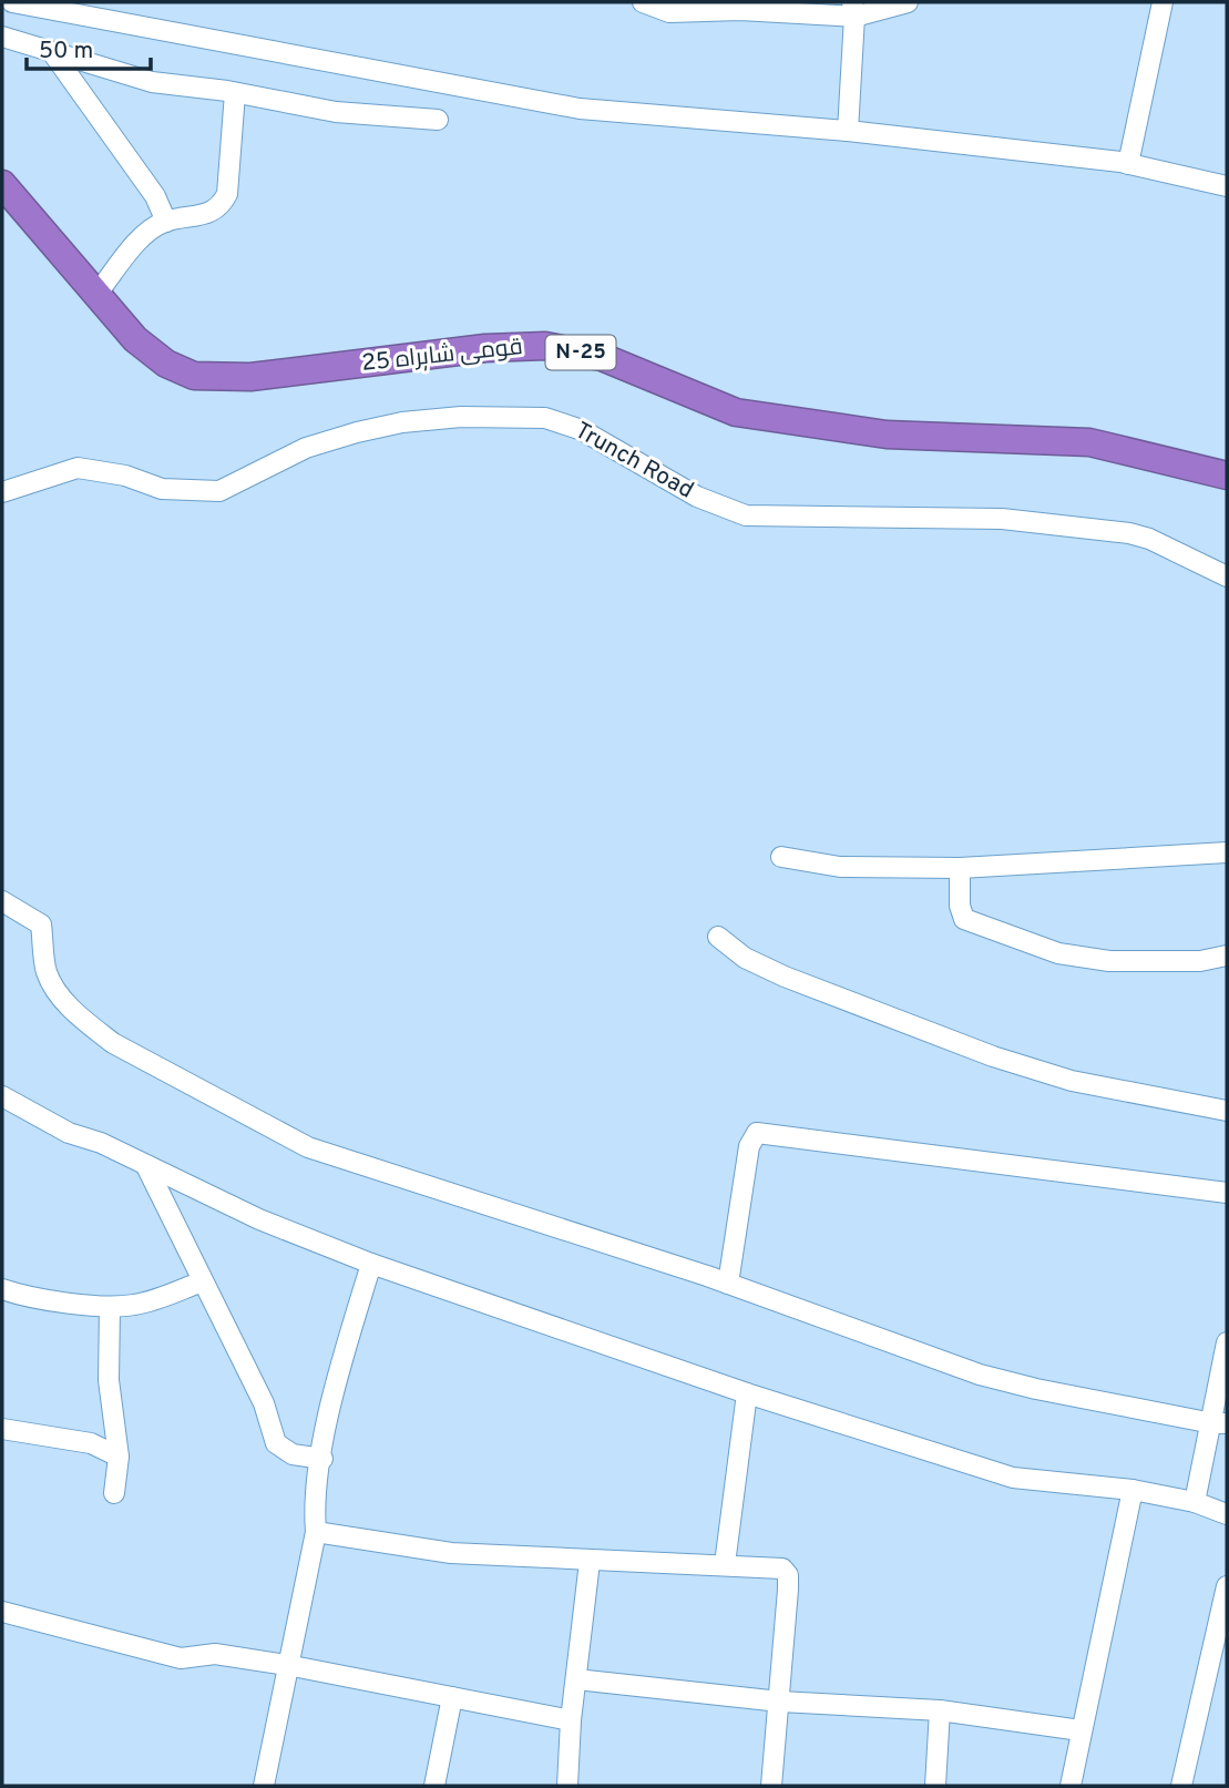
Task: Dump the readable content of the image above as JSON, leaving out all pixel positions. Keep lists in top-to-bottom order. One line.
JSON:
{"streets":{"highway":["N-25","قومی شاہراہ 25"],"street":["Trunch Road"]},"scale_bar":"50 m"}
